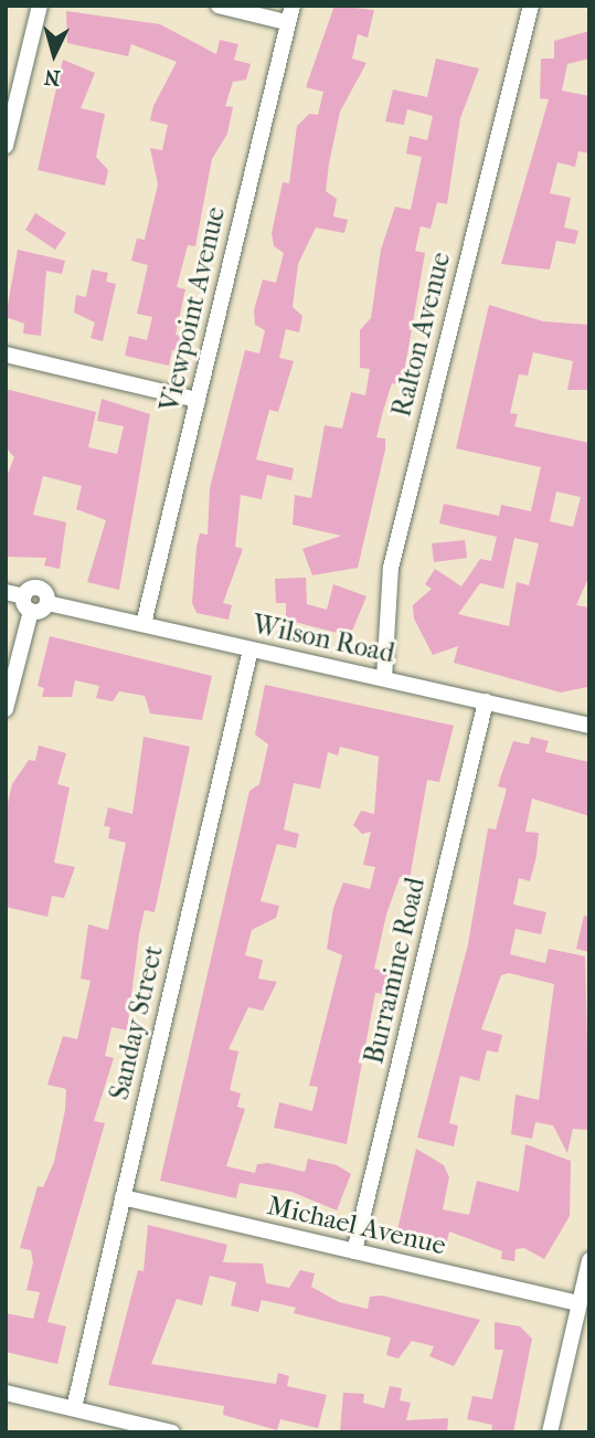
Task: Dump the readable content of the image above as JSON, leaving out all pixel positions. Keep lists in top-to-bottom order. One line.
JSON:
{"streets":{"street":["Viewpoint Avenue","Ralton Avenue","Wilson Road","Burramine Road","Sanday Street","Michael Avenue"]},"crossings":[["Viewpoint Avenue","Wilson Road"],["Ralton Avenue","Wilson Road"],["Wilson Road","Burramine Road"],["Wilson Road","Sanday Street"],["Burramine Road","Michael Avenue"],["Sanday Street","Michael Avenue"]],"north":"bottom"}
